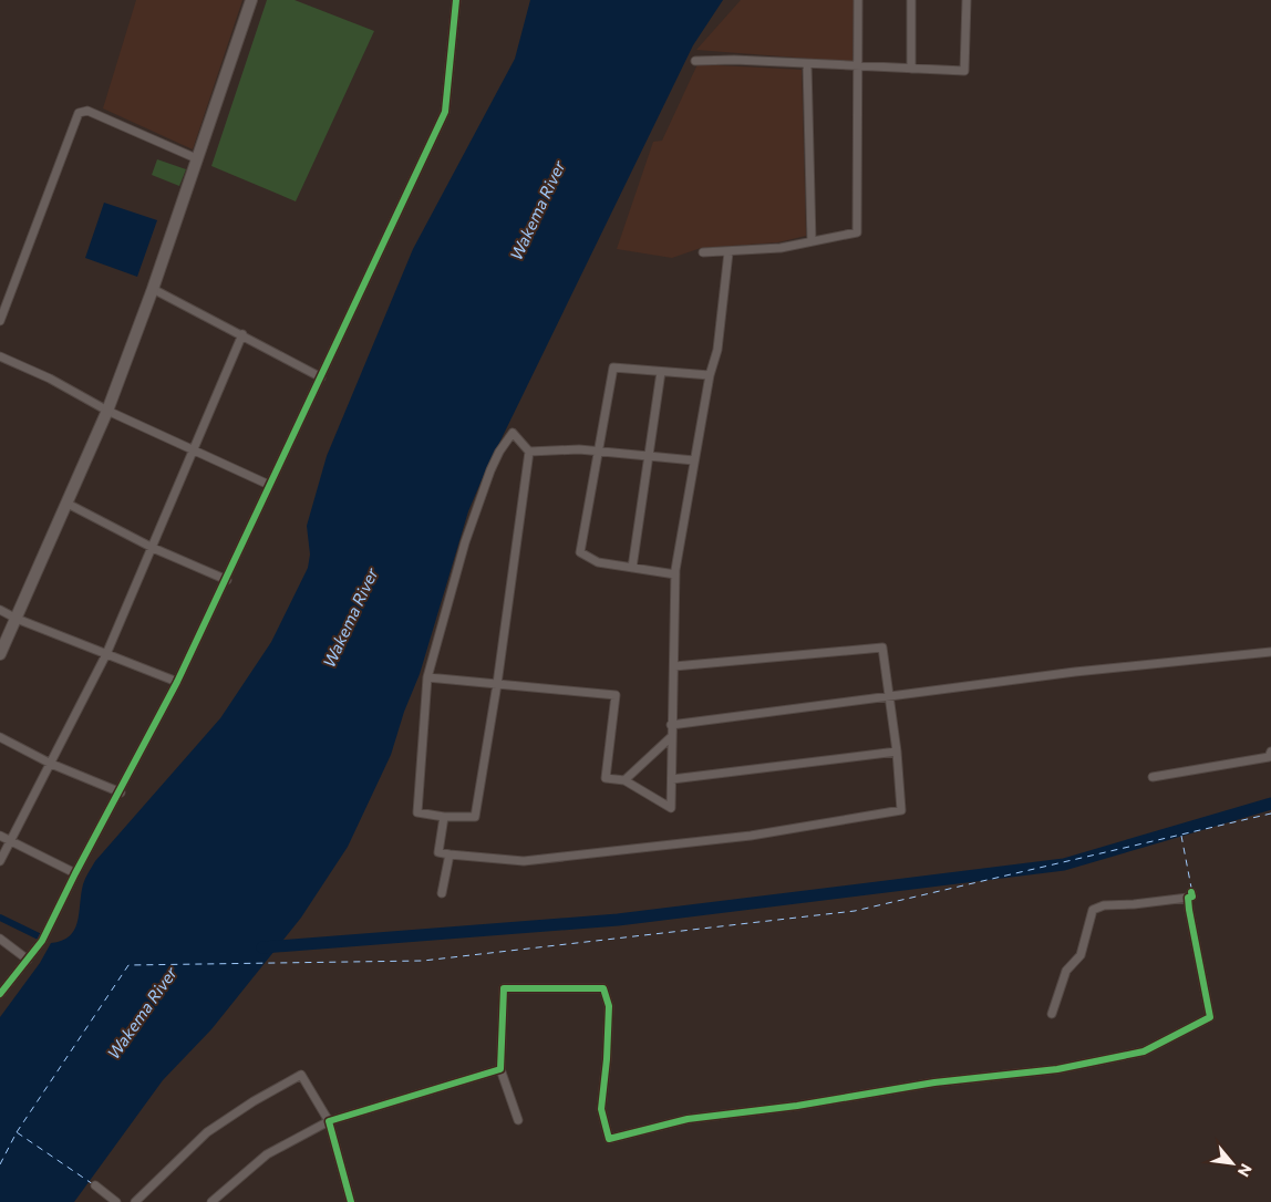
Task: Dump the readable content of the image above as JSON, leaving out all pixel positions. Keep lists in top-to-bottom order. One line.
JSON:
{"water":["Wakema River"],"north":"bottom right"}
